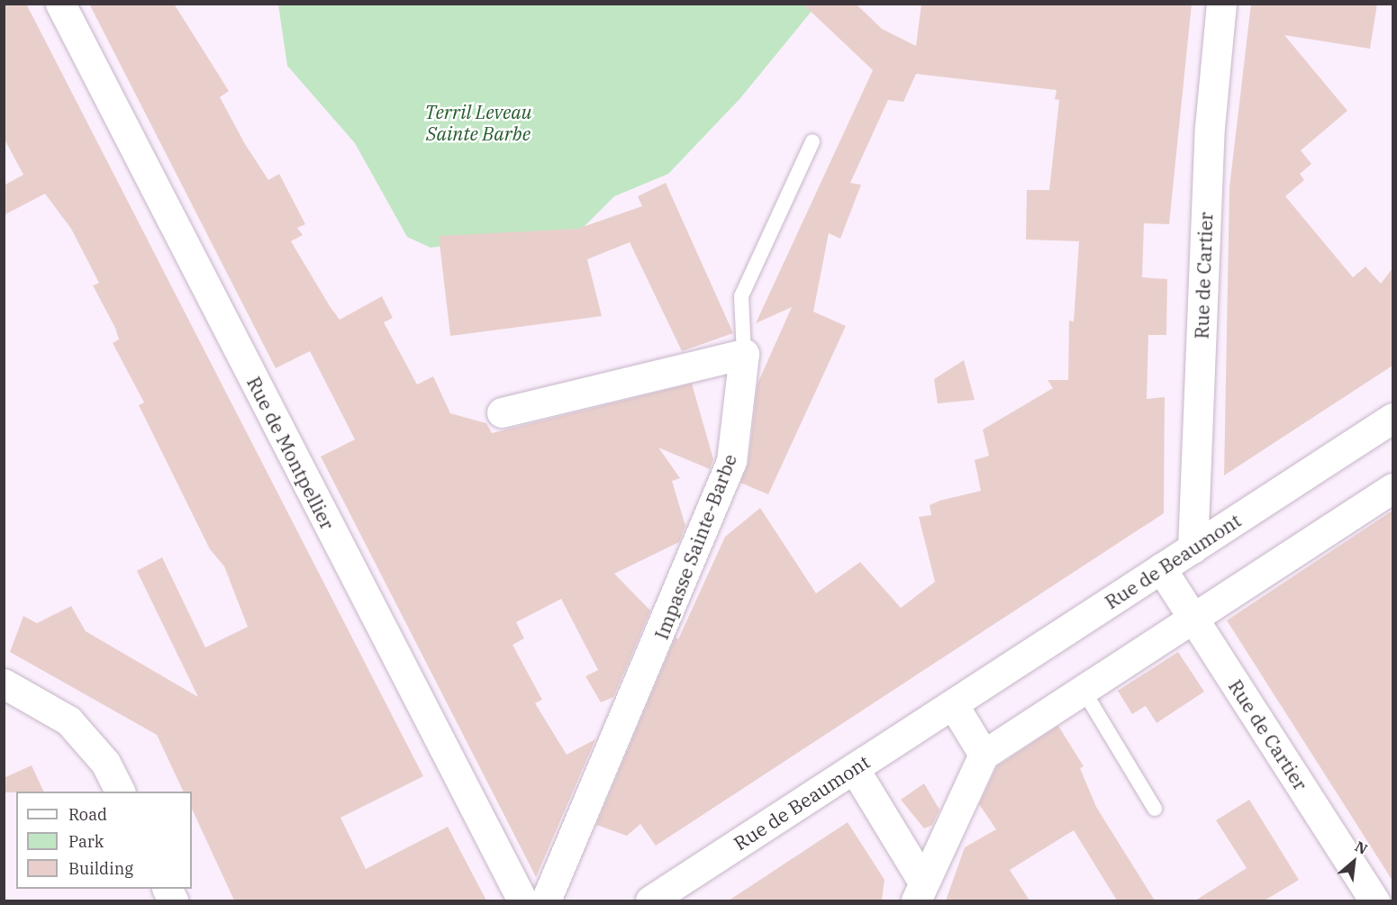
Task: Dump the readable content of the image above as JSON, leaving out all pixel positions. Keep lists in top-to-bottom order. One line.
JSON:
{"streets":{"street":["Rue de Cartier","Rue de Montpellier","Impasse Sainte-Barbe","Rue de Beaumont"]},"crossings":[["Rue de Cartier","Rue de Beaumont"]],"parks":["Terril Leveau Sainte Barbe"],"legend":["Road","Park","Building"],"north":"top right"}
